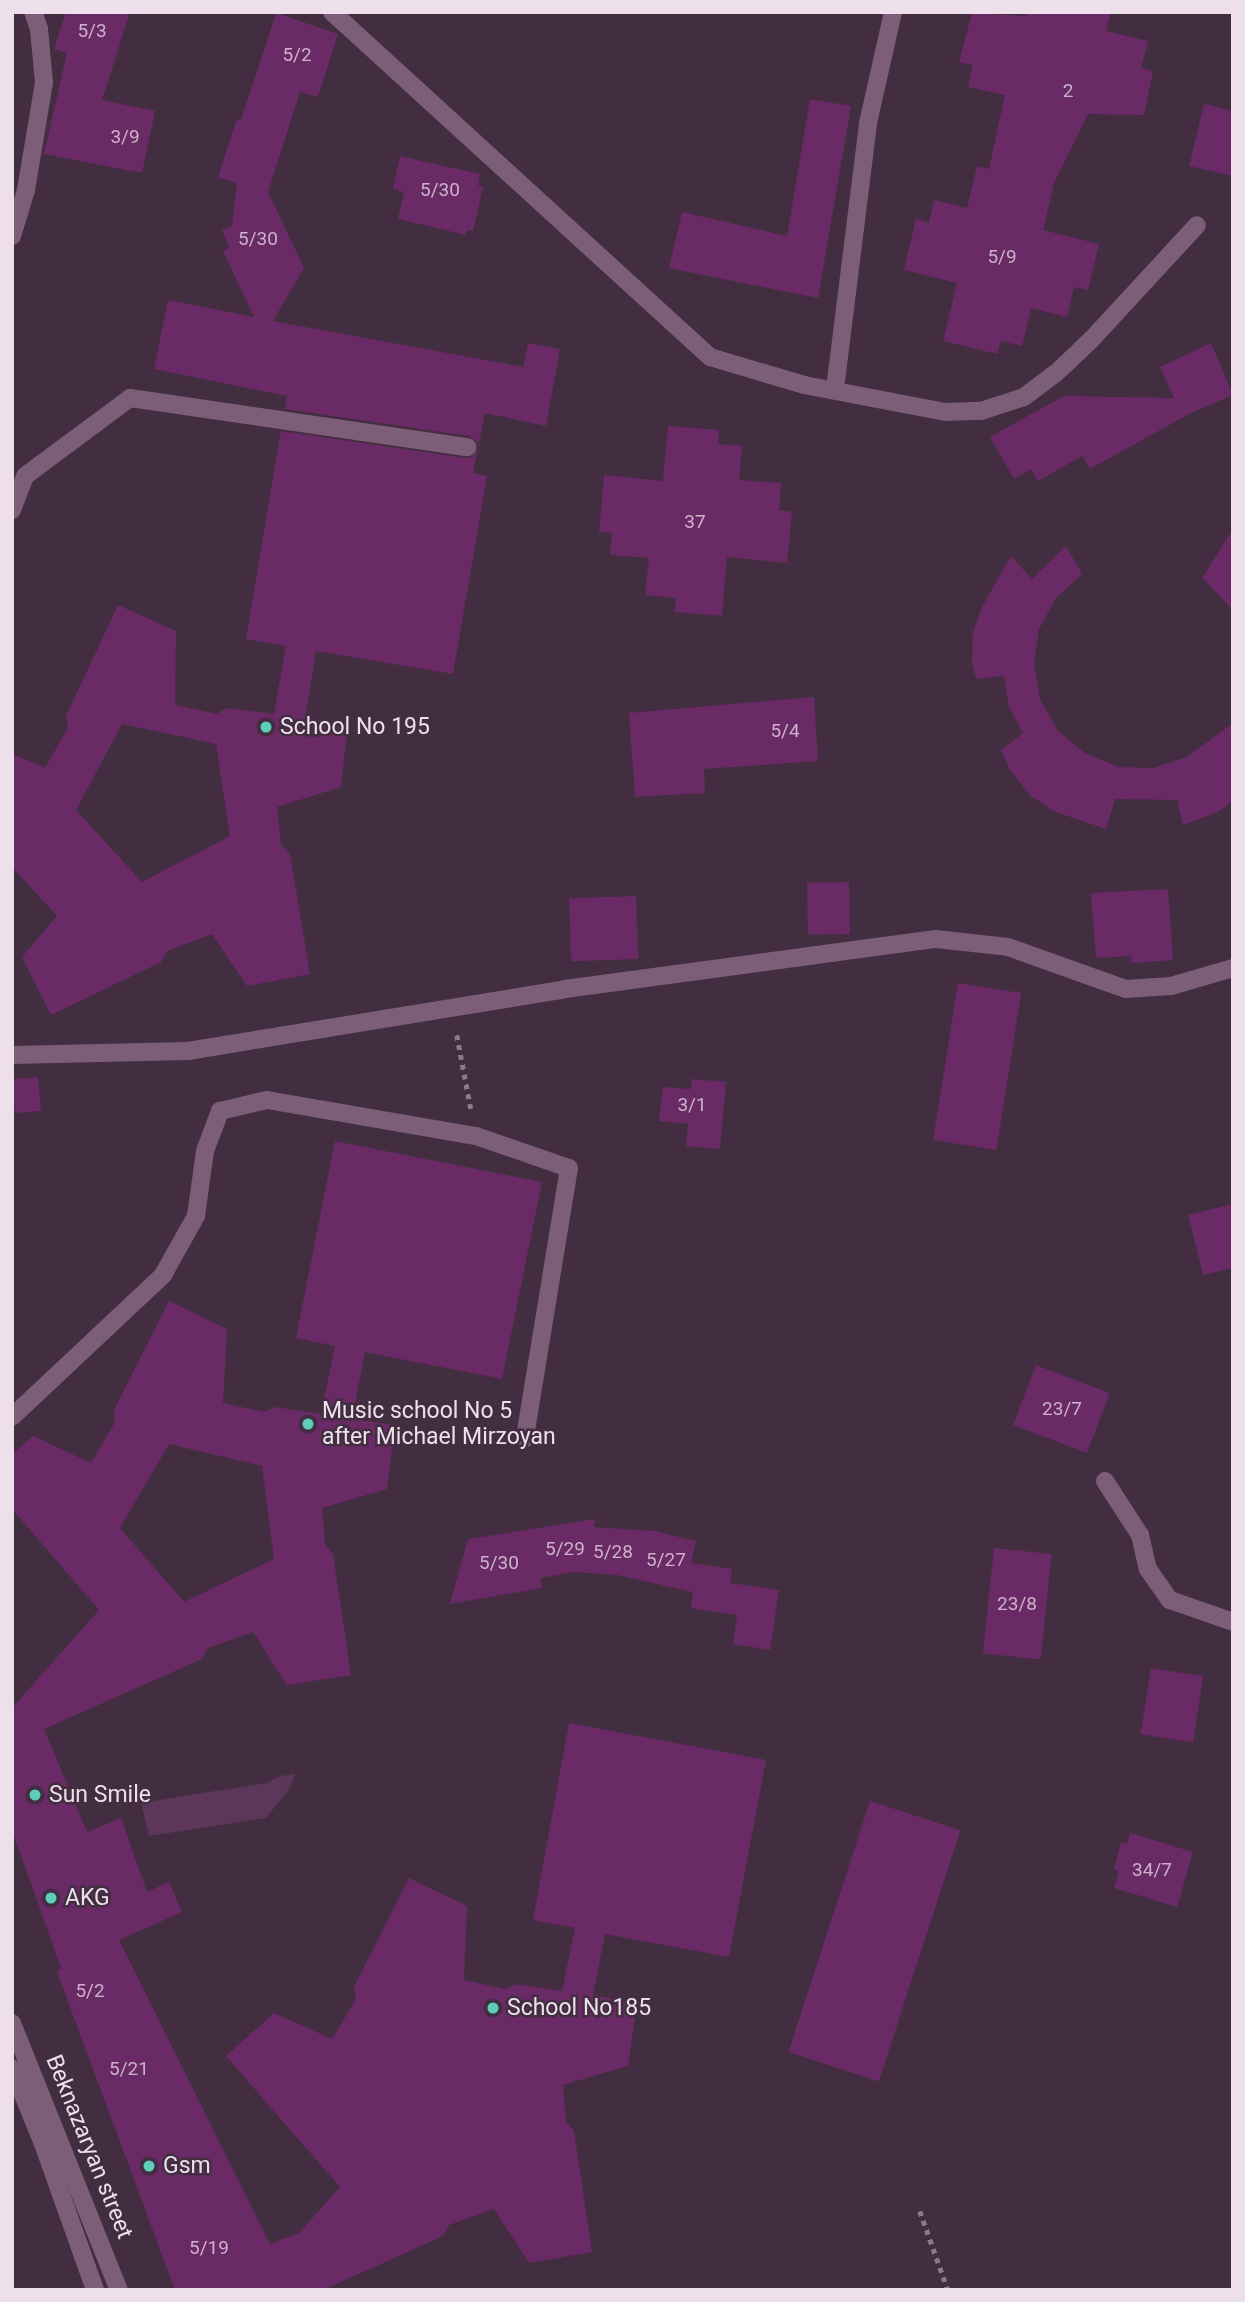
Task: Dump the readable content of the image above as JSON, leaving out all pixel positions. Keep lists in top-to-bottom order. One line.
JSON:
{"streets":{"street":["Beknazaryan street"]},"places":["School No 195","Music school No 5 after Michael Mirzoyan","Sun Smile","AKG","School No185","Gsm"],"house_numbers":["5/3","5/2","2","3/9","5/30","5/30","5/9","37","5/4","3/1","23/7","5/29","5/28","5/27","5/30","23/8","34/7","5/2","5/21","5/19"]}
